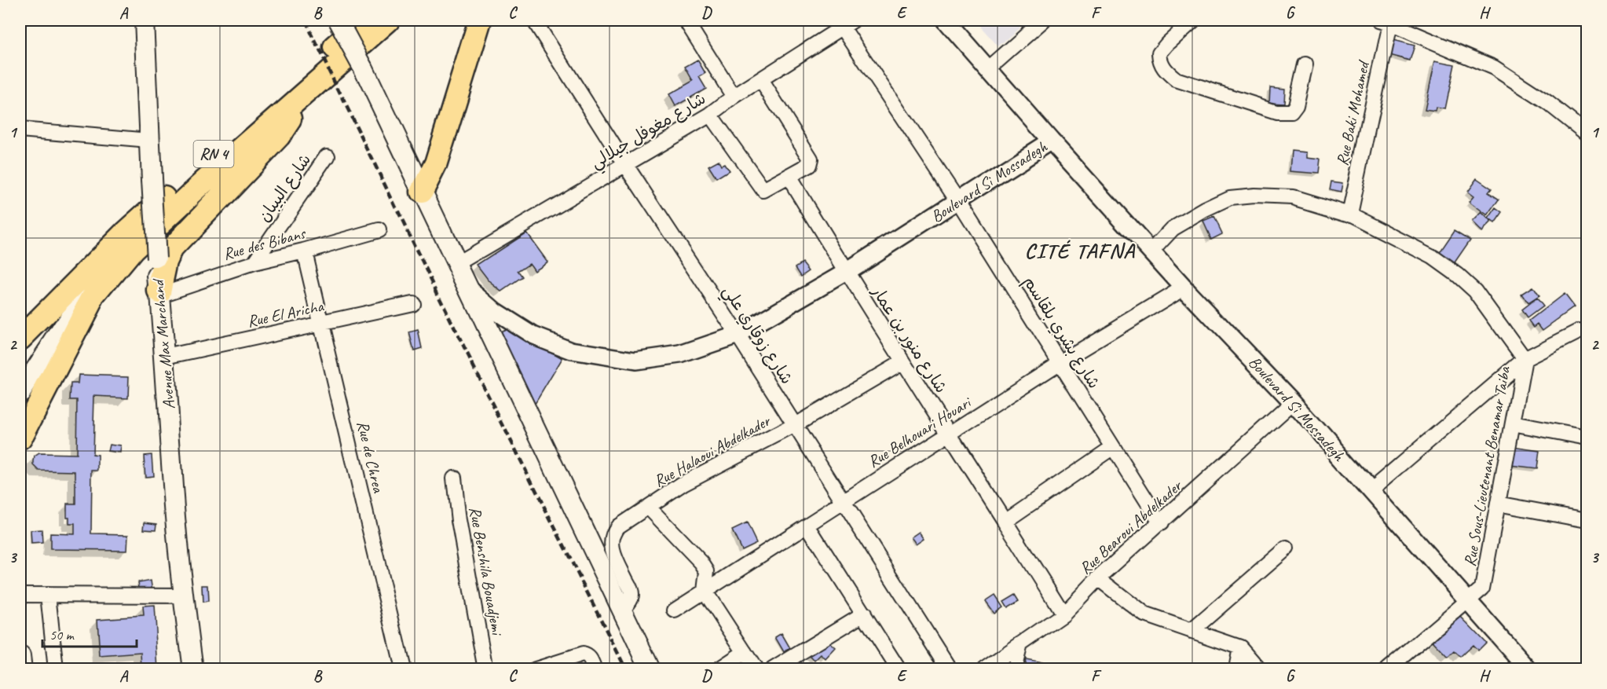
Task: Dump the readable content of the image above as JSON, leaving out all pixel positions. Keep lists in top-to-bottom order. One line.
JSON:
{"streets":{"highway":["RN 4"],"main road":["Avenue Max Marchand"],"street":["Rue Baki Mohamed","شارع مغوفل جيلالي","Boulevard Si Mossadegh","شارع البيبان","Rue des Bibans","Rue El Aricha","شارع بشري بلقاسم","شارع زوقاري علي","شارع منور بن عمار","Rue Belhouari Houari","Rue Halaoui Abdelkader","Rue de Chrea","Rue Sous-Lieutenant Benamar Taiba","Rue Bearoui Abdelkader","Rue Benshila Bouadjemi"]},"crossings":[["Rue Baki Mohamed","Rue Sous-Lieutenant Benamar Taiba"],["شارع مغوفل جيلالي","شارع بشري بلقاسم"],["شارع مغوفل جيلالي","شارع زوقاري علي"],["Boulevard Si Mossadegh","شارع بشري بلقاسم"],["Boulevard Si Mossadegh","شارع زوقاري علي"],["Boulevard Si Mossadegh","شارع منور بن عمار"],["Boulevard Si Mossadegh","Rue Belhouari Houari"],["Boulevard Si Mossadegh","Rue Sous-Lieutenant Benamar Taiba"],["Boulevard Si Mossadegh","Rue Bearoui Abdelkader"],["شارع البيبان","Rue des Bibans"],["Rue des Bibans","Avenue Max Marchand"],["Rue des Bibans","Rue de Chrea"],["Rue El Aricha","Avenue Max Marchand"],["Rue El Aricha","Rue de Chrea"],["شارع بشري بلقاسم","Rue Belhouari Houari"],["شارع بشري بلقاسم","Rue Bearoui Abdelkader"],["شارع زوقاري علي","Rue Belhouari Houari"],["شارع زوقاري علي","Rue Halaoui Abdelkader"],["شارع منور بن عمار","Rue Belhouari Houari"],["شارع منور بن عمار","Rue Halaoui Abdelkader"],["شارع منور بن عمار","Rue Bearoui Abdelkader"]],"districts":["CITÉ TAFNA"],"scale_bar":"50 m","grid":{"columns":["A","B","C","D","E","F","G","H"],"rows":["1","2","3"]}}
